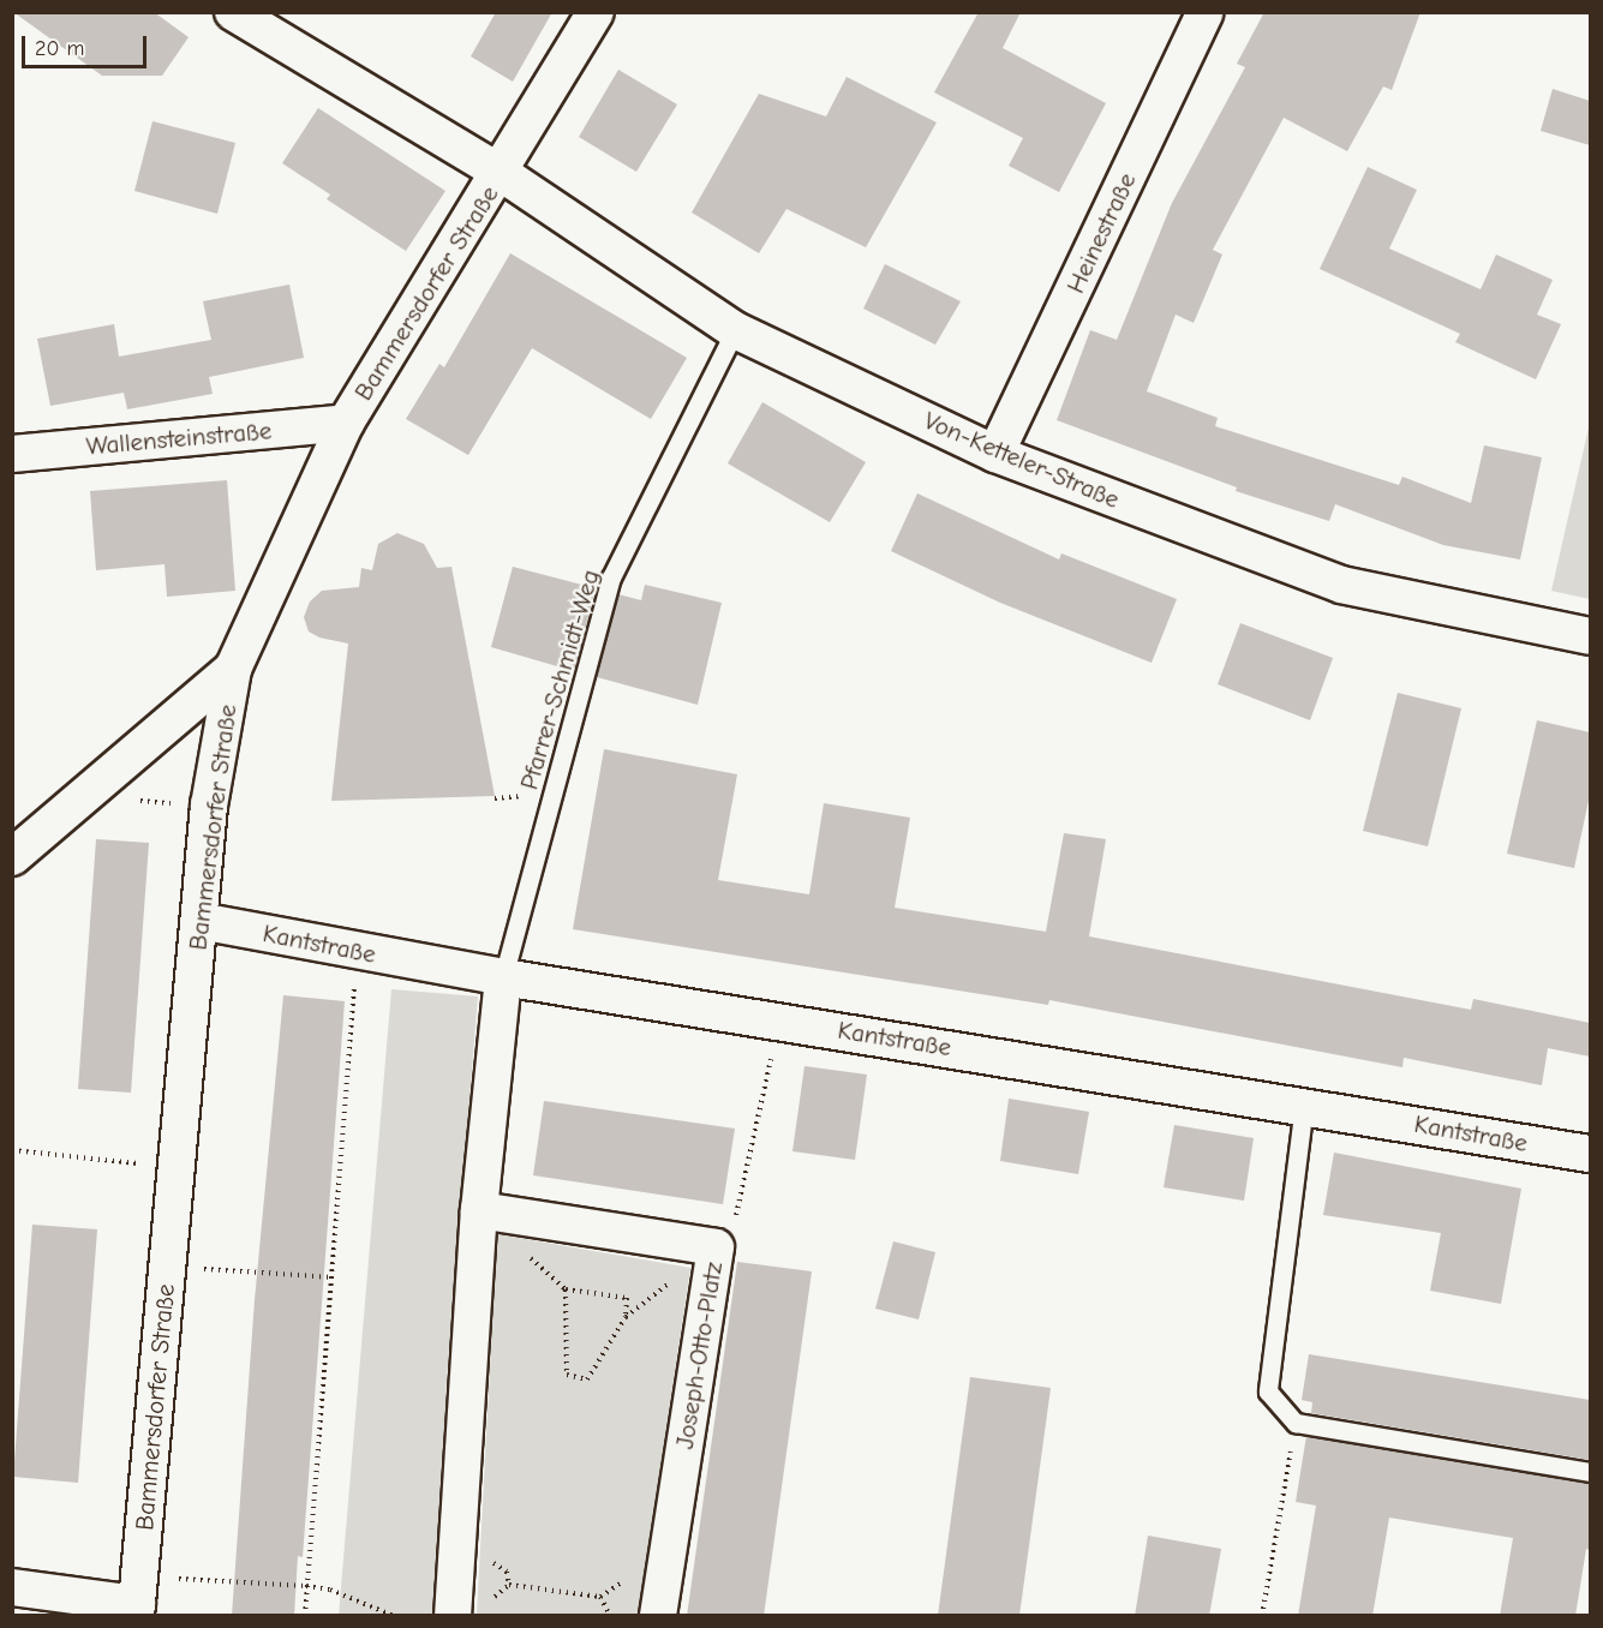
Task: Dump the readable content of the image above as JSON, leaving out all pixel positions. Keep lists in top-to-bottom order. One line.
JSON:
{"streets":{"street":["Heinestraße","Bammersdorfer Straße","Wallensteinstraße","Von-Ketteler-Straße","Kantstraße","Joseph-Otto-Platz"],"lane":["Pfarrer-Schmidt-Weg"]},"crossings":[["Heinestraße","Von-Ketteler-Straße"],["Bammersdorfer Straße","Wallensteinstraße"],["Bammersdorfer Straße","Von-Ketteler-Straße"],["Bammersdorfer Straße","Kantstraße"],["Von-Ketteler-Straße","Pfarrer-Schmidt-Weg"],["Pfarrer-Schmidt-Weg","Kantstraße"]],"scale_bar":"20 m"}
